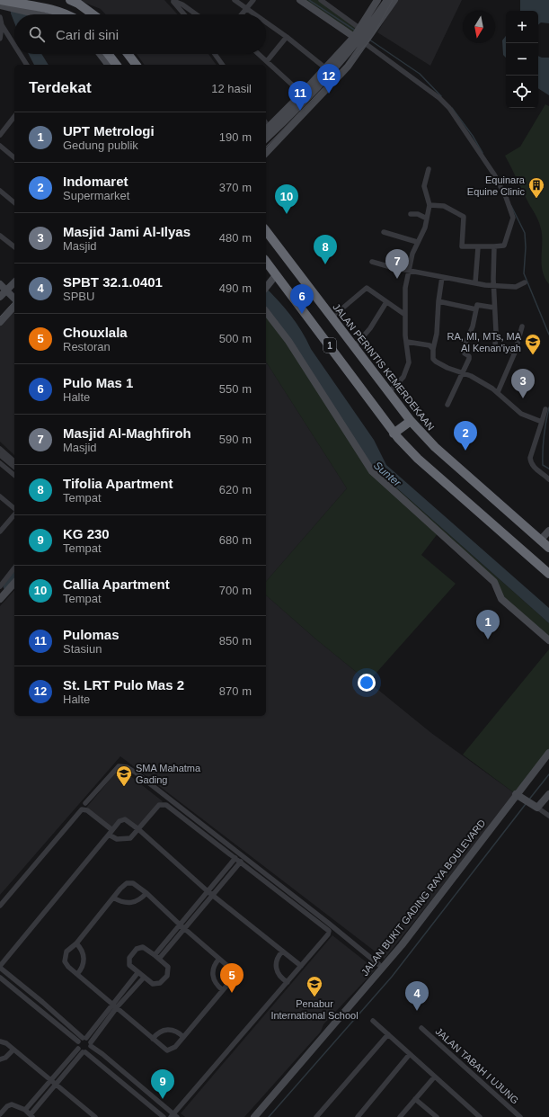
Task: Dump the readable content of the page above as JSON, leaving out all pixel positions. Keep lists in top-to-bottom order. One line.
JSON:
{"streets":{"highway":["1","JALAN PERINTIS KEMERDEKAAN"],"street":["JALAN BUKIT GADING RAYA BOULEVARD","JALAN TABAH I UJUNG"]},"water":["Sunter"],"places":{"building":["Equinara Equine Clinic"],"school or university":["RA, MI, MTs, MA Al Kenan'iyah","SMA Mahatma Gading","Penabur International School"]},"north":"bottom","page":{"map_buttons":["+","−"],"search":"Cari di sini","pins":["12","11","10","8","7","6","3","2","1","5","4","9"],"heading":["Terdekat","12 hasil"],"list":[{"mark":"1","name":"UPT Metrologi","note":"Gedung publik","value":"190 m"},{"mark":"2","name":"Indomaret","note":"Supermarket","value":"370 m"},{"mark":"3","name":"Masjid Jami Al-Ilyas","note":"Masjid","value":"480 m"},{"mark":"4","name":"SPBT 32.1.0401","note":"SPBU","value":"490 m"},{"mark":"5","name":"Chouxlala","note":"Restoran","value":"500 m"},{"mark":"6","name":"Pulo Mas 1","note":"Halte","value":"550 m"},{"mark":"7","name":"Masjid Al-Maghfiroh","note":"Masjid","value":"590 m"},{"mark":"8","name":"Tifolia Apartment","note":"Tempat","value":"620 m"},{"mark":"9","name":"KG 230","note":"Tempat","value":"680 m"},{"mark":"10","name":"Callia Apartment","note":"Tempat","value":"700 m"},{"mark":"11","name":"Pulomas","note":"Stasiun","value":"850 m"},{"mark":"12","name":"St. LRT Pulo Mas 2","note":"Halte","value":"870 m"}]}}
